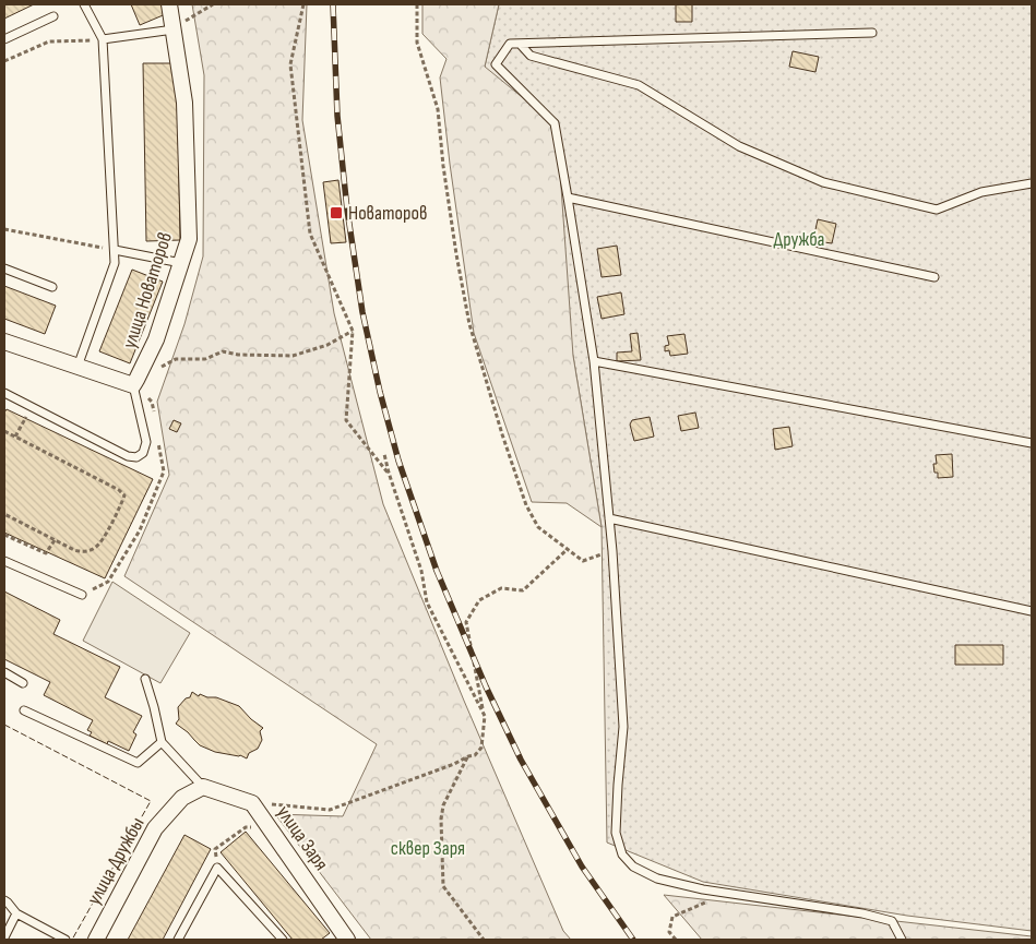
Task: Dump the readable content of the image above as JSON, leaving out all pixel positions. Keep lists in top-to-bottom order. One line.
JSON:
{"streets":{"street":["улица Новаторов","улица Заря","улица Дружбы"]},"crossings":[["улица Заря","улица Дружбы"]],"parks":["Дружба","сквер Заря"],"places":{"transit":["Новаторов"]}}
